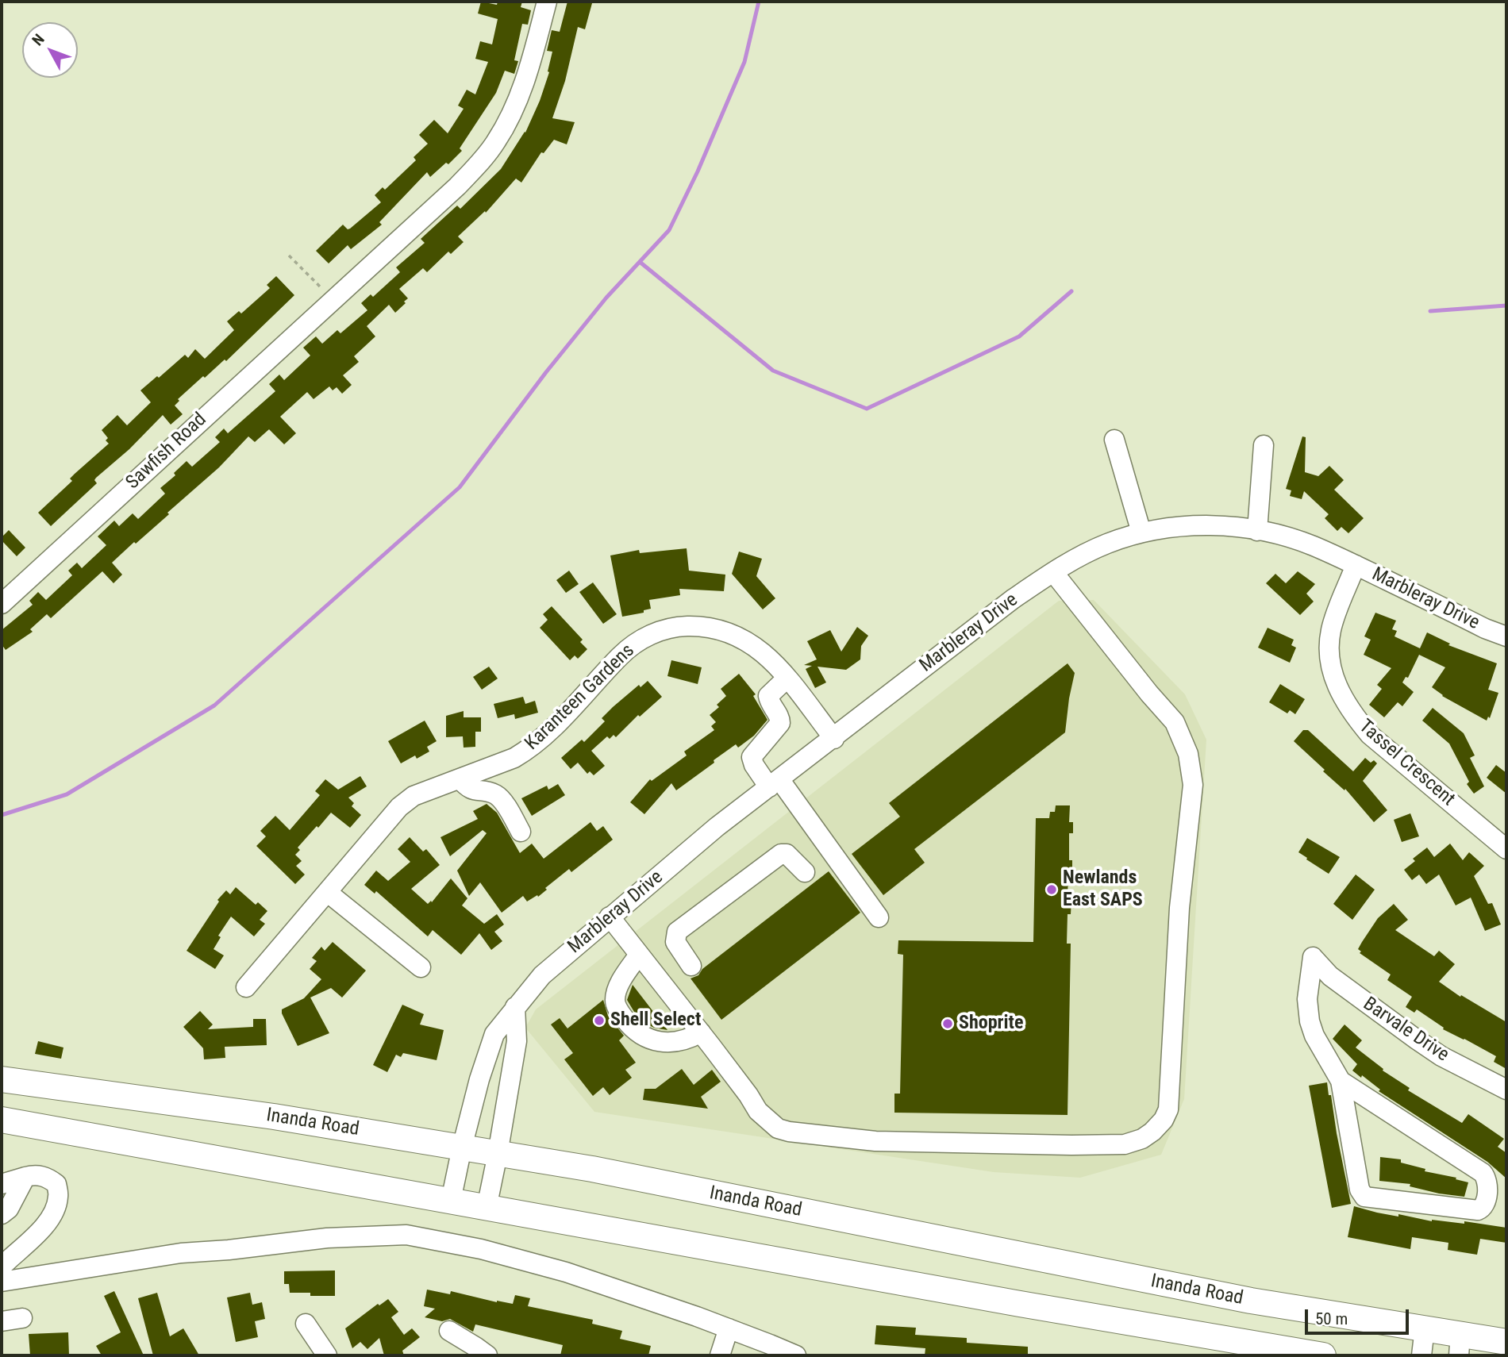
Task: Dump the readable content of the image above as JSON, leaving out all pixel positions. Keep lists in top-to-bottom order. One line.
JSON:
{"streets":{"main road":["Inanda Road"],"street":["Sawfish Road","Marbleray Drive","Karanteen Gardens","Tassel Crescent","Barvale Drive"]},"crossings":[["Marbleray Drive","Karanteen Gardens"],["Marbleray Drive","Tassel Crescent"],["Marbleray Drive","Inanda Road"]],"places":["Newlands East SAPS","Shell Select","Shoprite"],"scale_bar":"50 m","north":"top left"}
